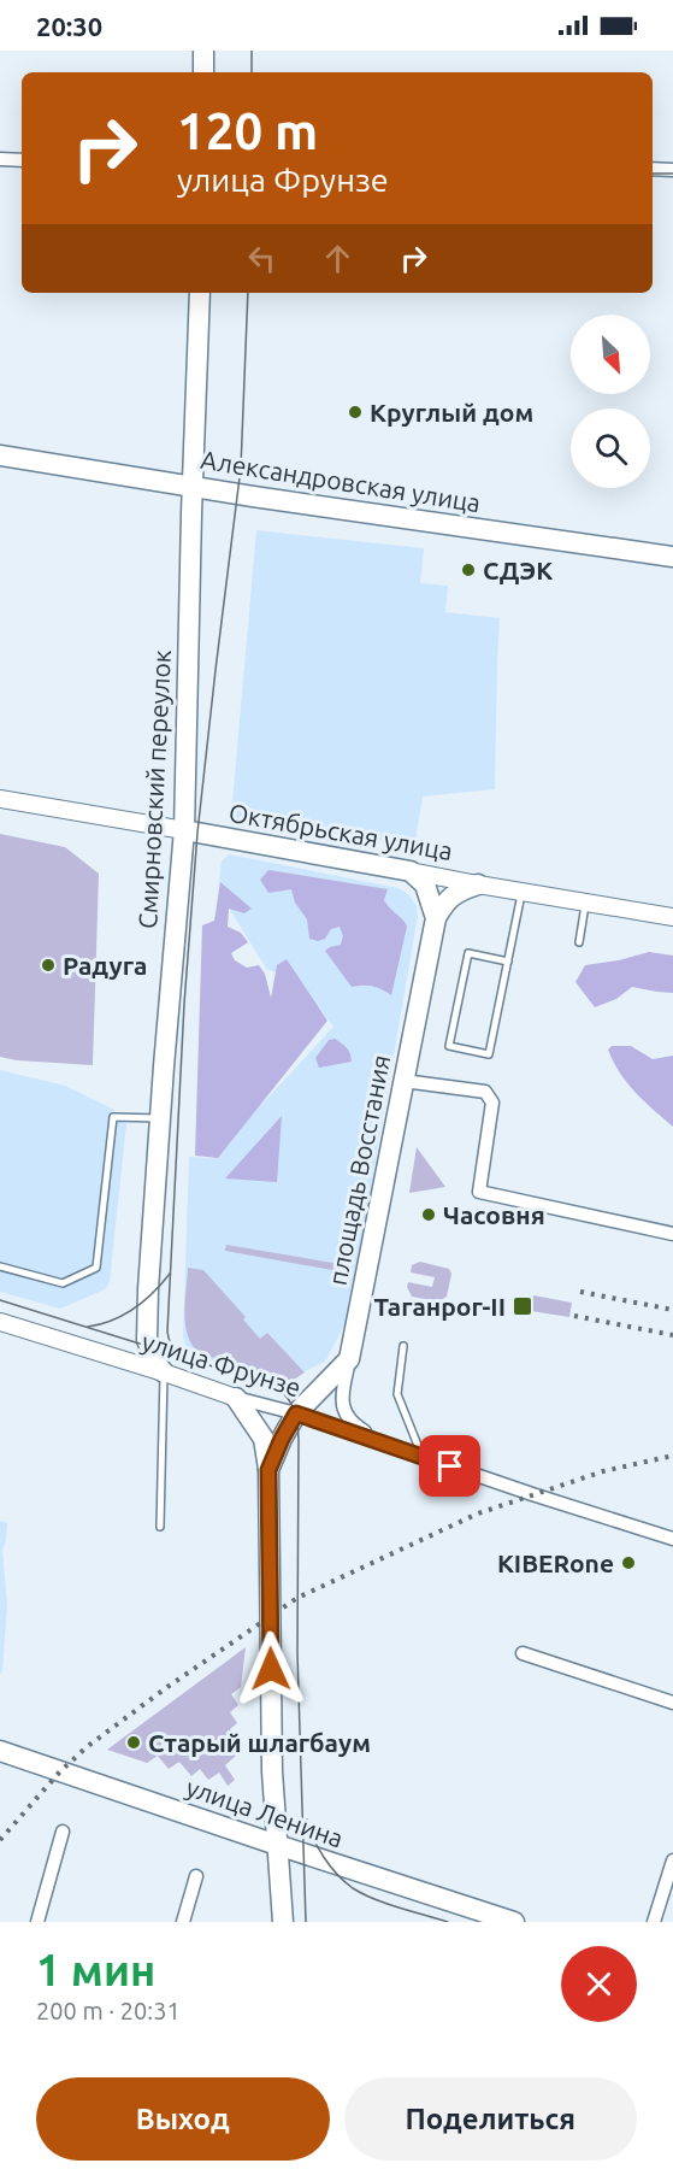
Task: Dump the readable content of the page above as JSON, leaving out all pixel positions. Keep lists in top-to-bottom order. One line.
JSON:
{"streets":{"main road":["Александровская улица","Смирновский переулок","Октябрьская улица","площадь Восстания","улица Ленина"],"street":["улица Фрунзе"]},"crossings":[["Александровская улица","Смирновский переулок"],["Смирновский переулок","Октябрьская улица"],["Смирновский переулок","улица Фрунзе"],["Октябрьская улица","площадь Восстания"]],"places":{"other":["Круглый дом","СДЭК","Радуга","Часовня","KIBERone","Старый шлагбаум"],"transit":["Таганрог-II"]},"north":"bottom right","page":{"status":"20:30","turn":["120 m","улица Фрунзе"],"heading":["1 мин","200 m · 20:31"],"buttons":["Выход","Поделиться"]}}
